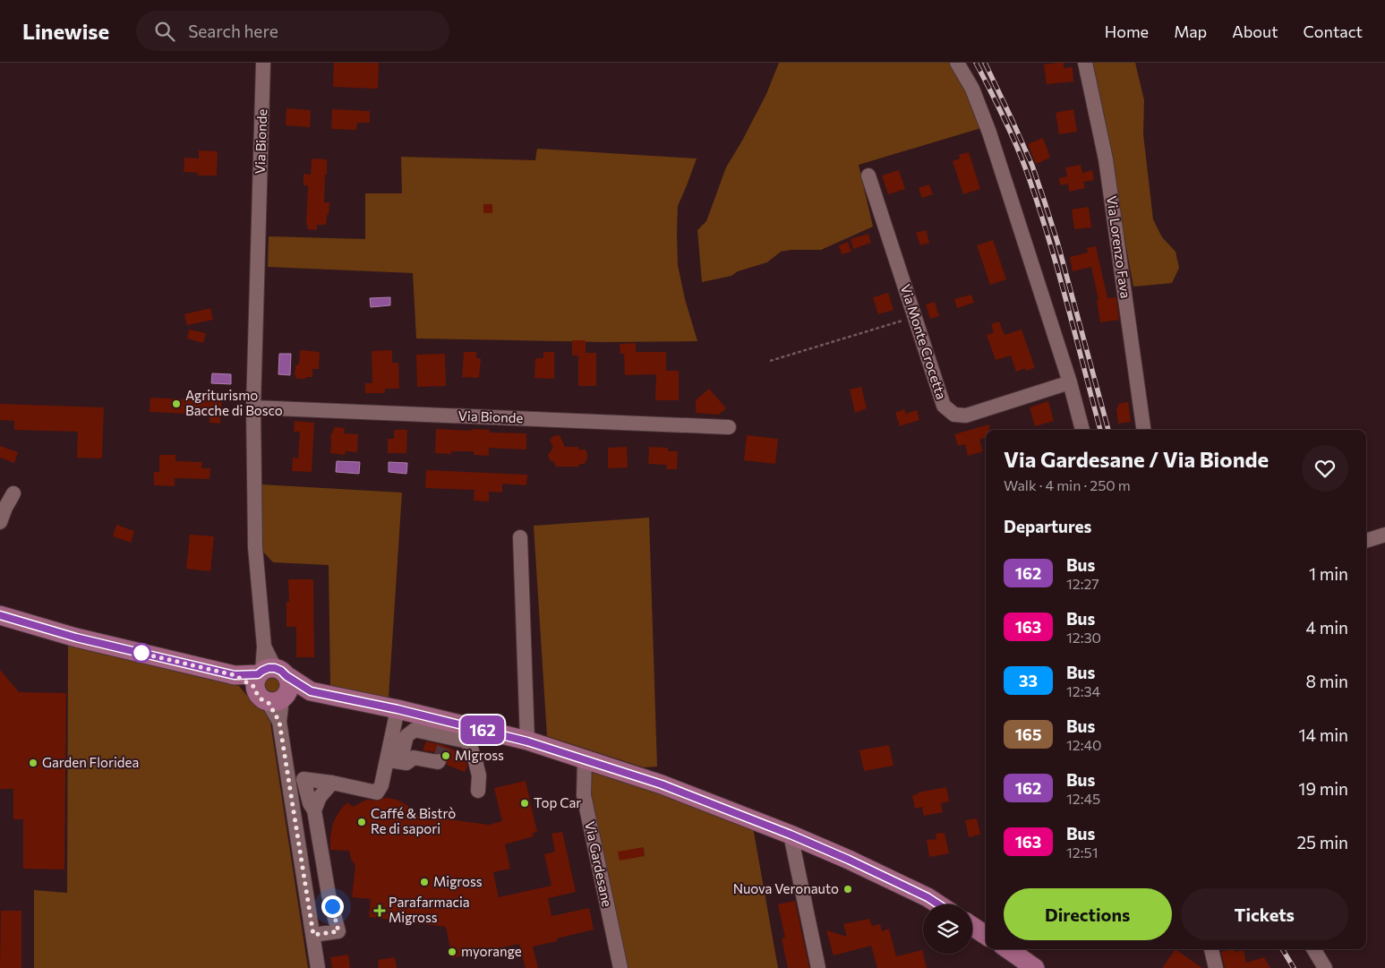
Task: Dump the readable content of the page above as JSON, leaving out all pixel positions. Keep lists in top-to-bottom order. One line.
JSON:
{"streets":{"street":["Via Bionde","Via Lorenzo Fava","Via Monte Crocetta","Via Gardesane"]},"places":{"other":["Agriturismo Bacche di Bosco","MIgross","Garden Floridea","Top Car","Caffé & Bistrò Re di sapori","Migross","Nuova Veronauto","myorange"],"health":["Parafarmacia Migross"]},"lines":["bus line 162"],"page":{"header":"Linewise","search":"Search here","nav":["Home","Map","About","Contact"],"on_map":"162","heading":[["Via Gardesane / Via Bionde","Walk · 4 min · 250 m"],"Departures"],"list":[{"mark":"162","name":"Bus","note":"12:27","value":"1 min"},{"mark":"163","name":"Bus","note":"12:30","value":"4 min"},{"mark":"33","name":"Bus","note":"12:34","value":"8 min"},{"mark":"165","name":"Bus","note":"12:40","value":"14 min"},{"mark":"162","name":"Bus","note":"12:45","value":"19 min"},{"mark":"163","name":"Bus","note":"12:51","value":"25 min"}],"buttons":["Directions","Tickets"]}}
